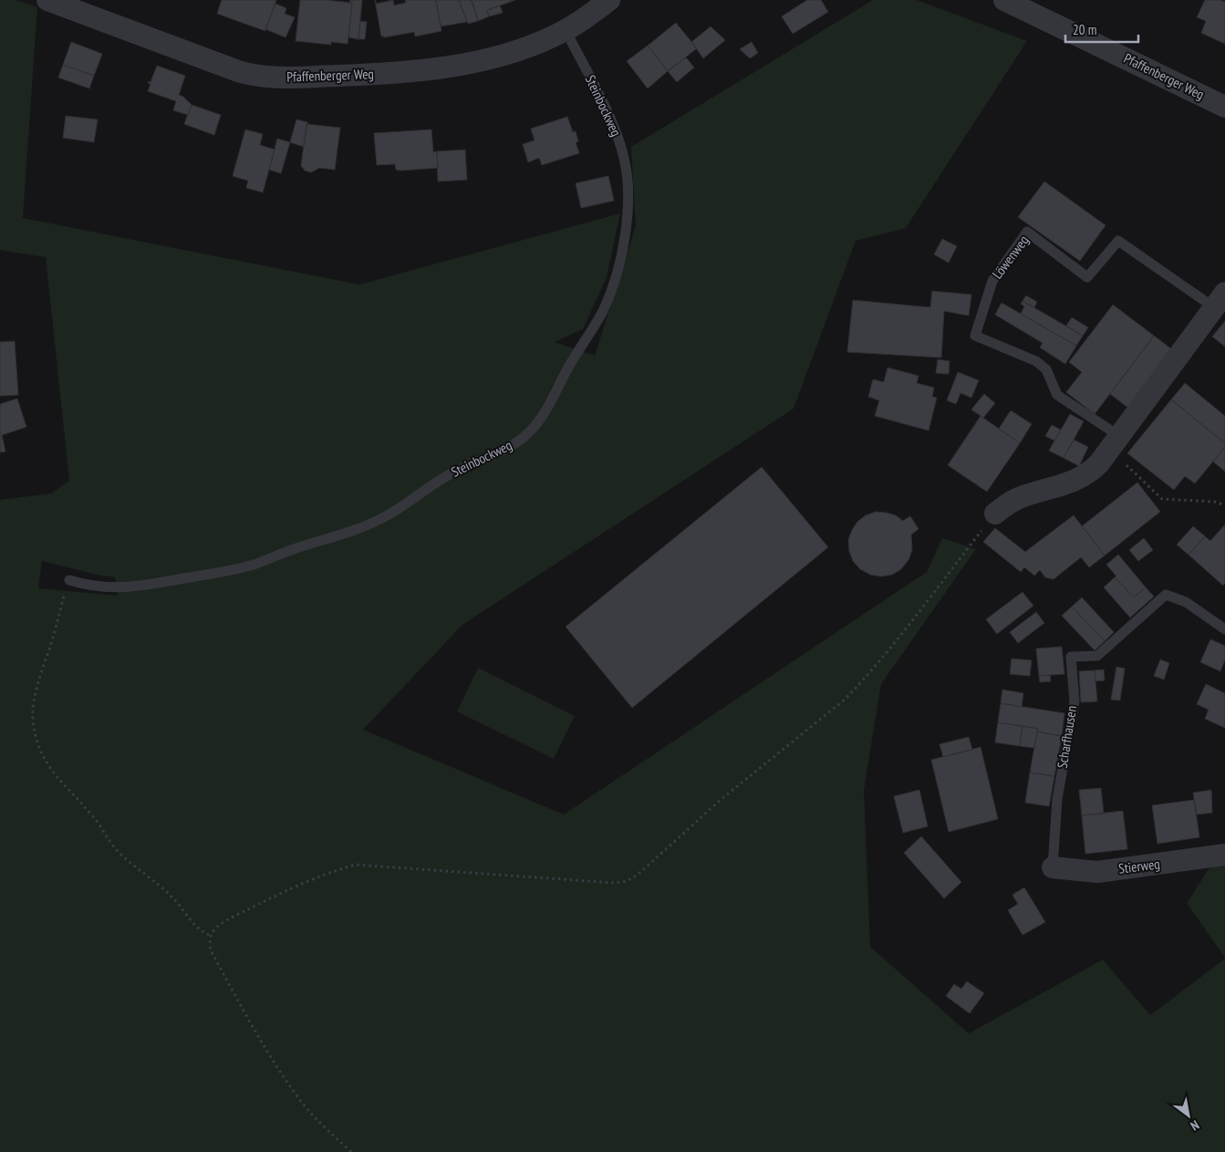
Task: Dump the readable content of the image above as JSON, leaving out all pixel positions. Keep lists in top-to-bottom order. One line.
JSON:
{"streets":{"street":["Pfaffenberger Weg","Löwenweg","Stierweg"],"lane":["Steinbockweg","Scharfhausen"]},"crossings":[["Pfaffenberger Weg","Steinbockweg"],["Scharfhausen","Stierweg"]],"scale_bar":"20 m","north":"bottom right"}
